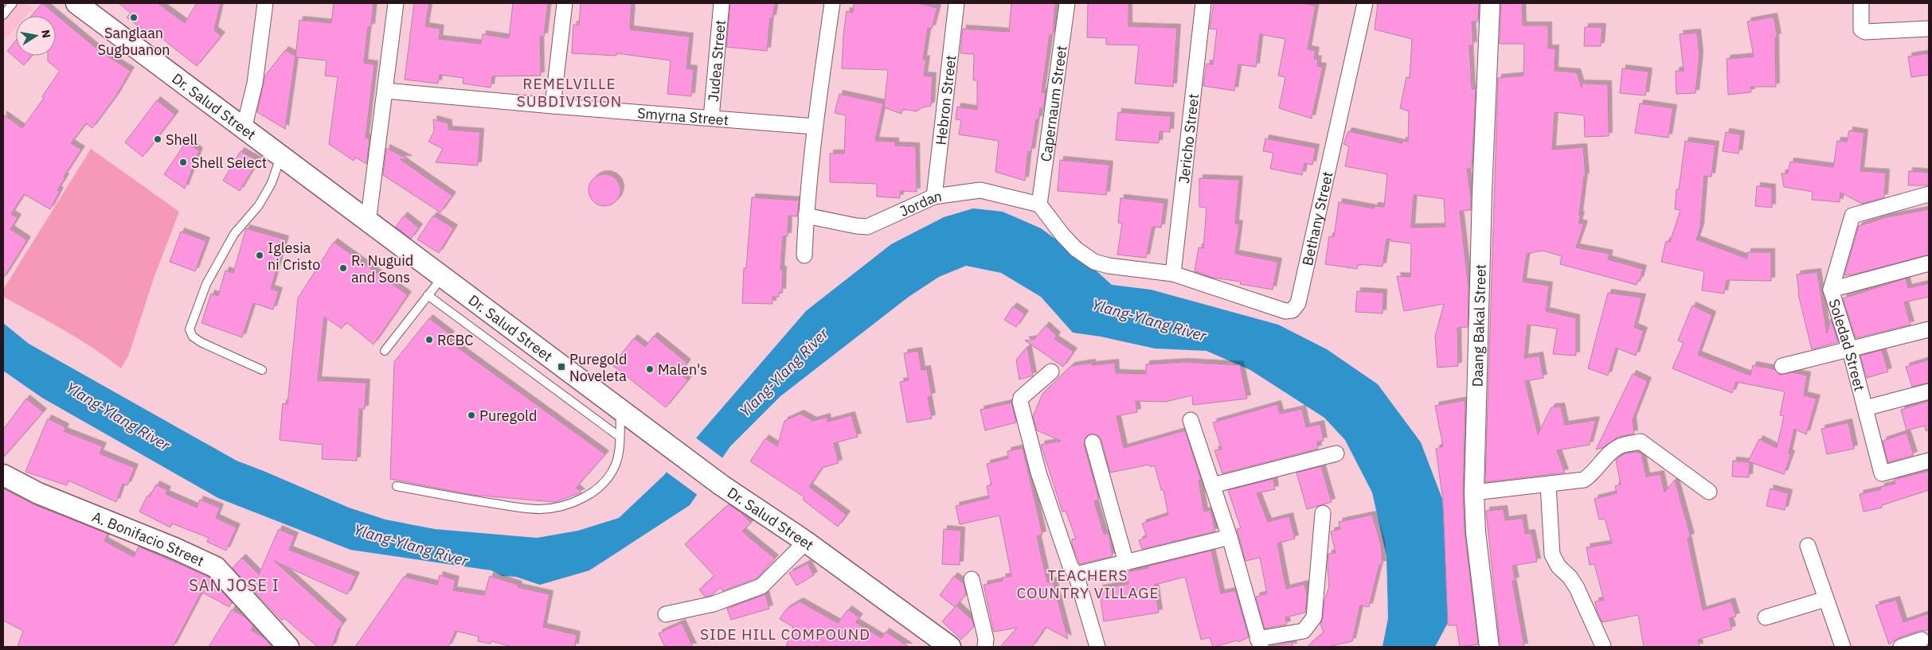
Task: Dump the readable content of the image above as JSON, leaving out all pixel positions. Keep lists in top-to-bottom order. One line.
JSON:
{"streets":{"main road":["Dr. Salud Street","A. Bonifacio Street"],"street":["Judea Street","Hebron Street","Capernaum Street","Smyrna Street","Jericho Street","Jordan","Bethany Street","Daang Bakal Street","Soledad Street"]},"crossings":[["Judea Street","Smyrna Street"],["Hebron Street","Jordan"],["Capernaum Street","Jordan"],["Capernaum Street","Bethany Street"],["Jericho Street","Bethany Street"],["Jordan","Bethany Street"]],"districts":["REMELVILLE SUBDIVISION","TEACHERS COUNTRY VILLAGE","SAN JOSE I","SIDE HILL COMPOUND"],"water":["Ylang-Ylang River"],"places":{"other":["Sanglaan Sugbuanon","Shell","Shell Select","Iglesia ni Cristo","R. Nuguid and Sons","RCBC","Malen's","Puregold"],"transit":["Puregold Noveleta"]},"north":"right"}
